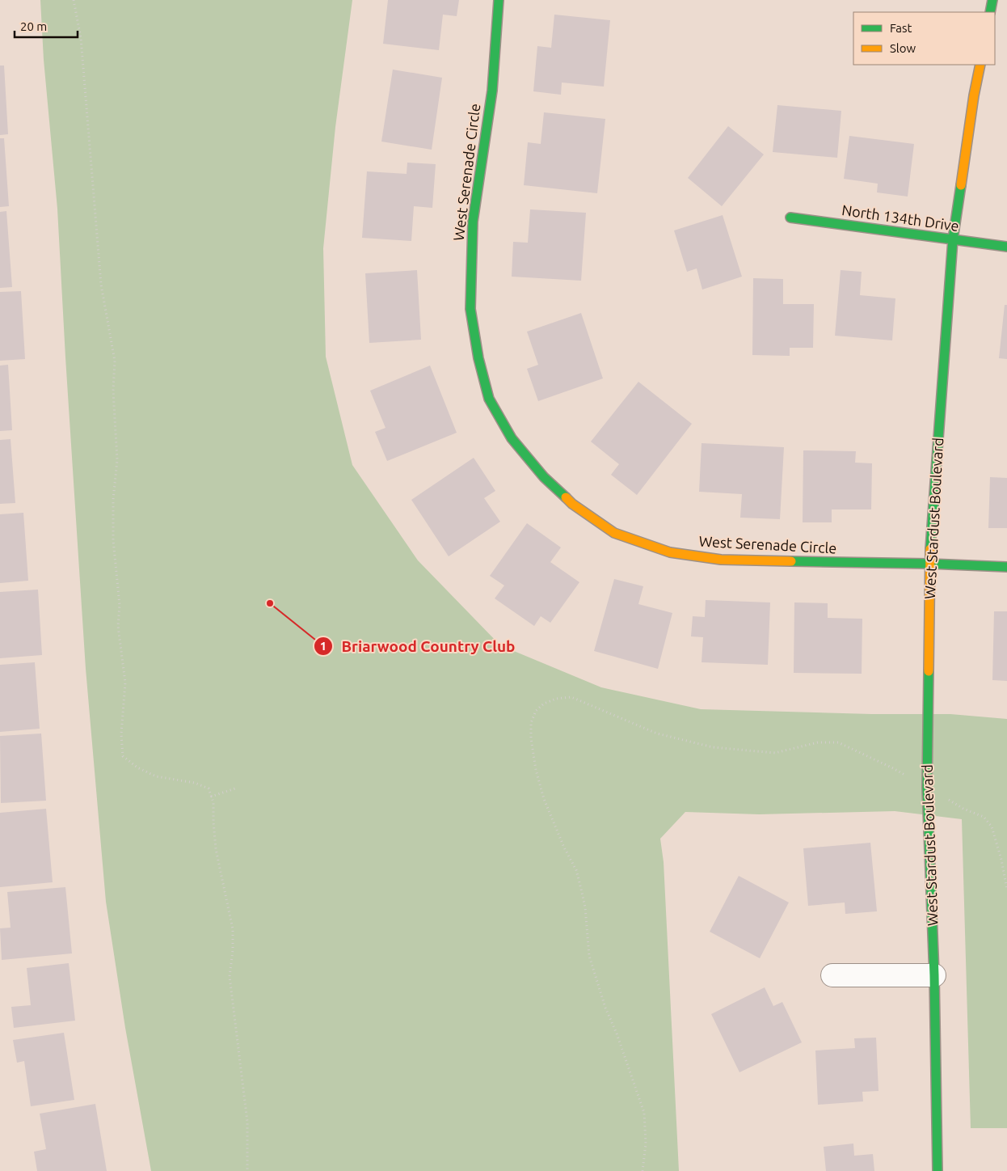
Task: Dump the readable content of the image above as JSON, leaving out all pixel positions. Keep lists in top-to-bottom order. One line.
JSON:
{"streets":{"street":["West Serenade Circle","North 134th Drive","West Stardust Boulevard"]},"crossings":[["West Serenade Circle","West Stardust Boulevard"],["North 134th Drive","West Stardust Boulevard"]],"places":["Briarwood Country Club"],"legend":["Fast","Slow"],"scale_bar":"20 m"}
